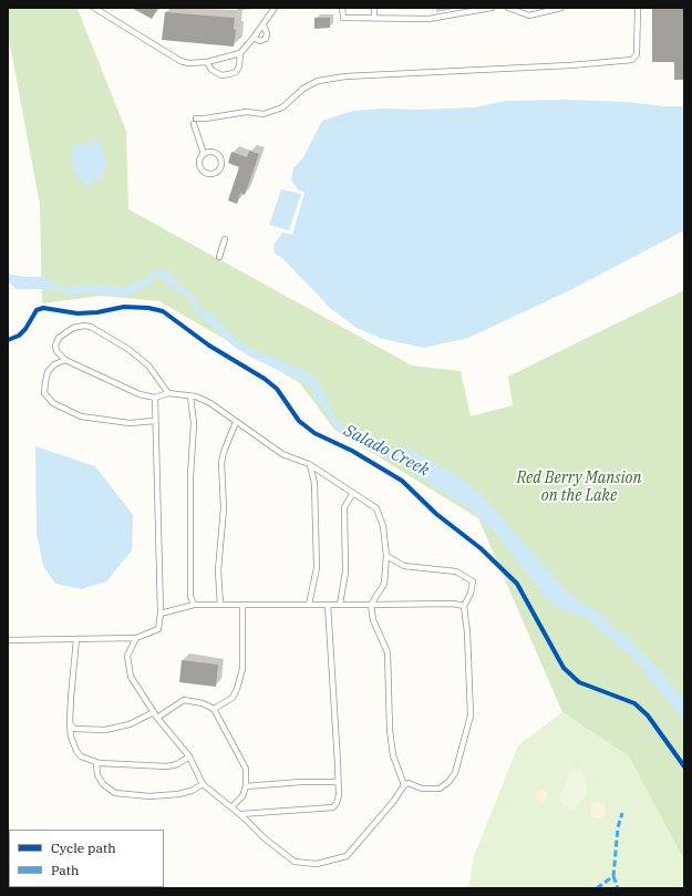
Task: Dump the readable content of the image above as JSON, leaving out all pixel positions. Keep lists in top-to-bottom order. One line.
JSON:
{"water":["Salado Creek"],"parks":["Red Berry Mansion on the Lake"],"legend":["Cycle path","Path"]}
